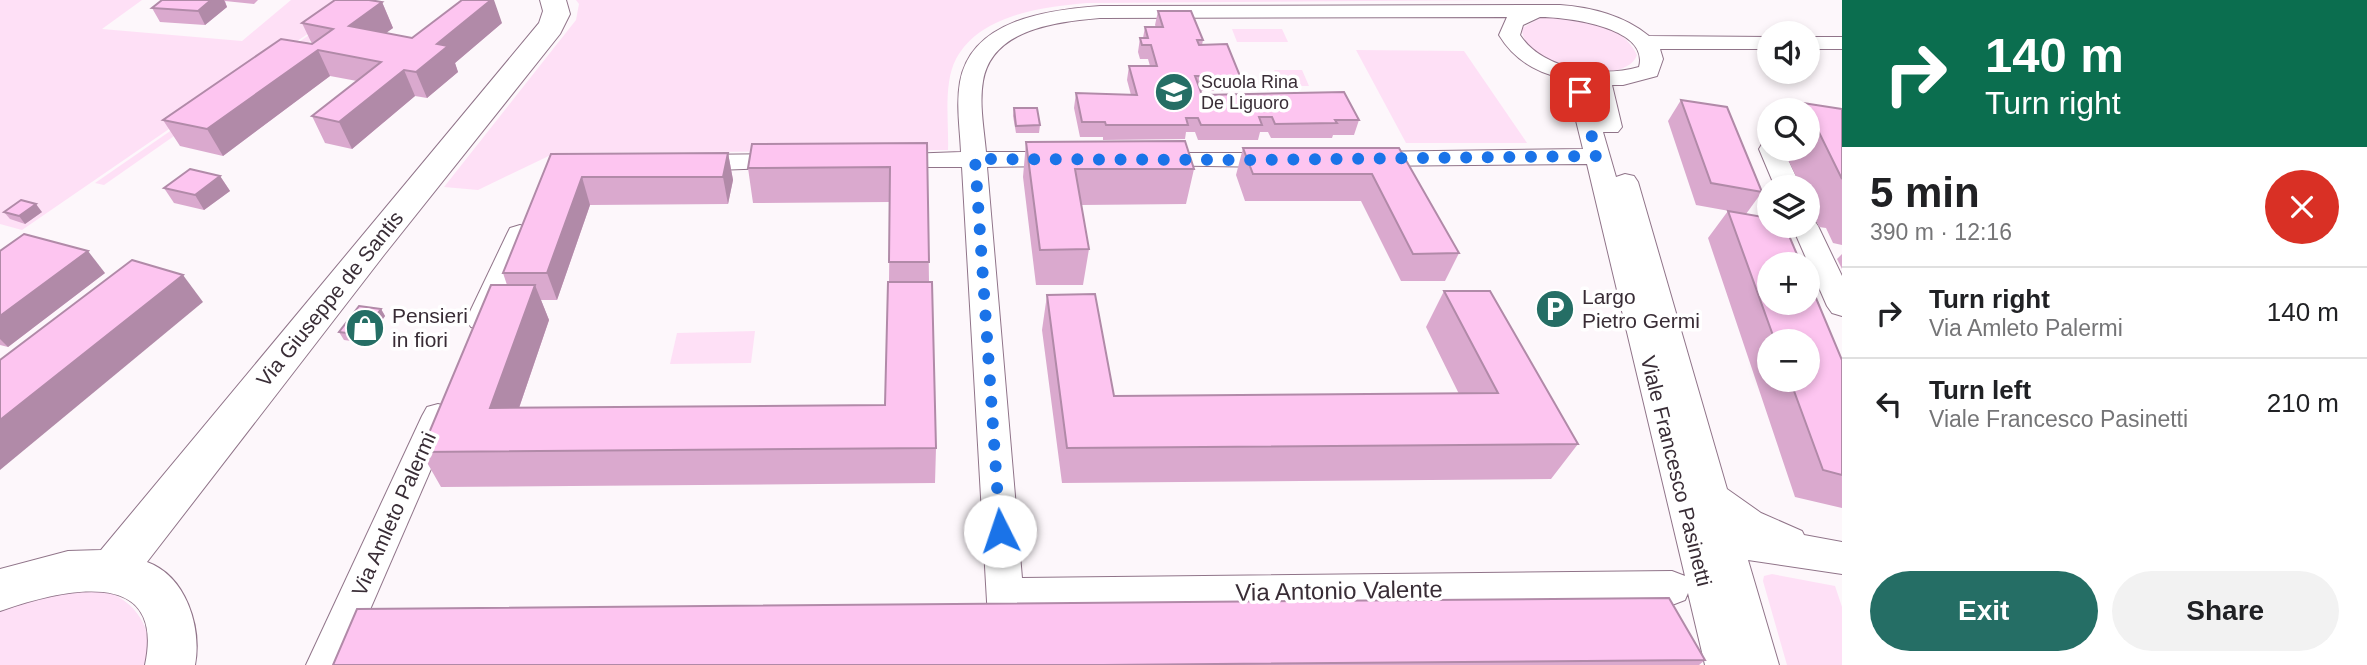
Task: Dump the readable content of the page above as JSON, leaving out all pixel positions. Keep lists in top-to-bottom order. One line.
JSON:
{"streets":{"main road":["Via Giuseppe de Santis"],"street":["Viale Francesco Pasinetti","Via Amleto Palermi","Via Antonio Valente"]},"places":{"school or university":["Scuola Rina De Liguoro"],"parking":["Largo Pietro Germi"],"shop":["Pensieri in fiori"]},"page":{"turn":["140 m","Turn right"],"map_buttons":["+","−"],"heading":["5 min","390 m · 12:16"],"list":[{"name":"Turn right","note":"Via Amleto Palermi","value":"140 m"},{"name":"Turn left","note":"Viale Francesco Pasinetti","value":"210 m"}],"buttons":["Exit","Share"]}}
